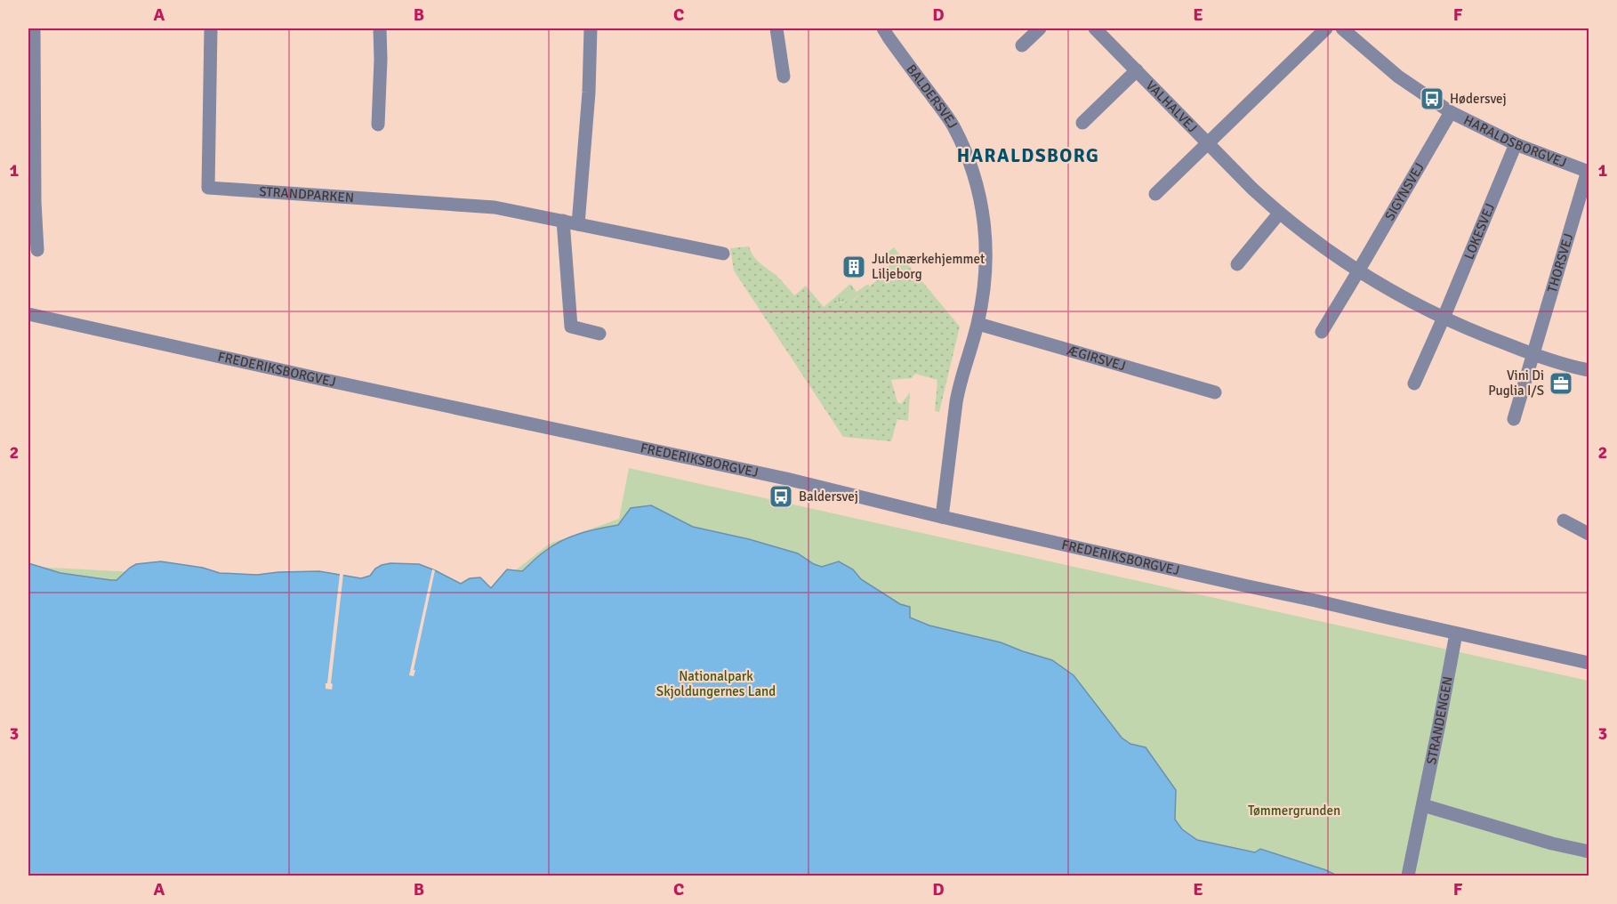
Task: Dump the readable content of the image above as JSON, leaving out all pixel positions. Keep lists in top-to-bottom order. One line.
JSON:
{"streets":{"street":["BALDERSVEJ","VALHALVEJ","HARALDSBORGVEJ","SIGYNSVEJ","STRANDPARKEN","LOKESVEJ","THORSVEJ","ÆGIRSVEJ","FREDERIKSBORGVEJ","STRANDENGEN"]},"crossings":[["BALDERSVEJ","ÆGIRSVEJ"],["BALDERSVEJ","FREDERIKSBORGVEJ"],["VALHALVEJ","SIGYNSVEJ"],["VALHALVEJ","LOKESVEJ"],["VALHALVEJ","THORSVEJ"],["HARALDSBORGVEJ","SIGYNSVEJ"],["HARALDSBORGVEJ","LOKESVEJ"],["HARALDSBORGVEJ","THORSVEJ"],["FREDERIKSBORGVEJ","STRANDENGEN"]],"districts":["HARALDSBORG"],"parks":["Nationalpark Skjoldungernes Land","Tømmergrunden"],"places":{"bus stop":["Hødersvej","Baldersvej"],"building":["Julemærkehjemmet Liljeborg"],"office":["Vini Di Puglia I/S"]},"grid":{"columns":["A","B","C","D","E","F"],"rows":["1","2","3"]}}
